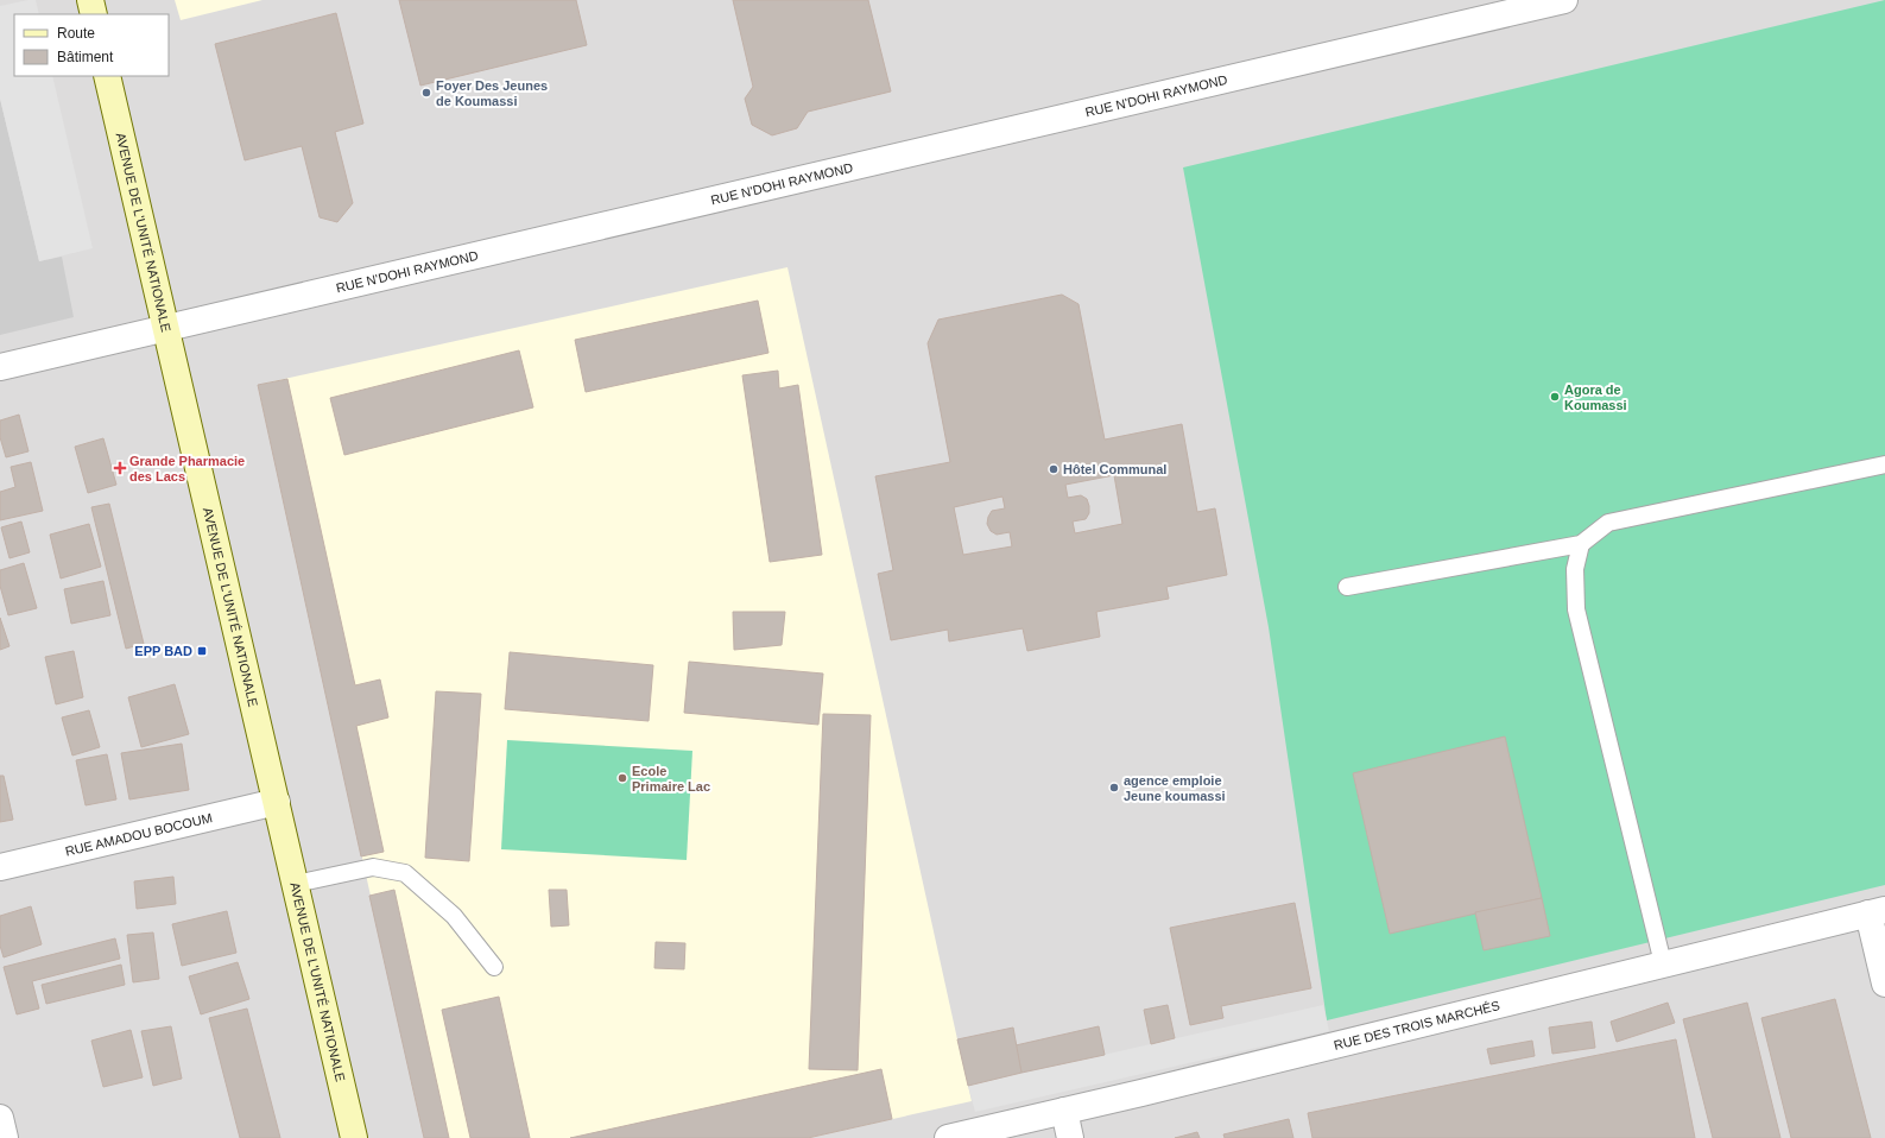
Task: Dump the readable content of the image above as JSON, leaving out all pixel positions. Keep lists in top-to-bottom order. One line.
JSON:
{"streets":{"street":["RUE N'DOHI RAYMOND","AVENUE DE L'UNITÉ NATIONALE","RUE AMADOU BOCOUM","RUE DES TROIS MARCHÉS"]},"crossings":[["RUE N'DOHI RAYMOND","AVENUE DE L'UNITÉ NATIONALE"],["AVENUE DE L'UNITÉ NATIONALE","RUE AMADOU BOCOUM"]],"places":{"other":["Foyer Des Jeunes de Koumassi","Agora de Koumassi","Hôtel Communal","Ecole Primaire Lac","agence emploie Jeune koumassi"],"health":["Grande Pharmacie des Lacs"],"transit":["EPP BAD"]},"legend":["Route","Bâtiment"]}
